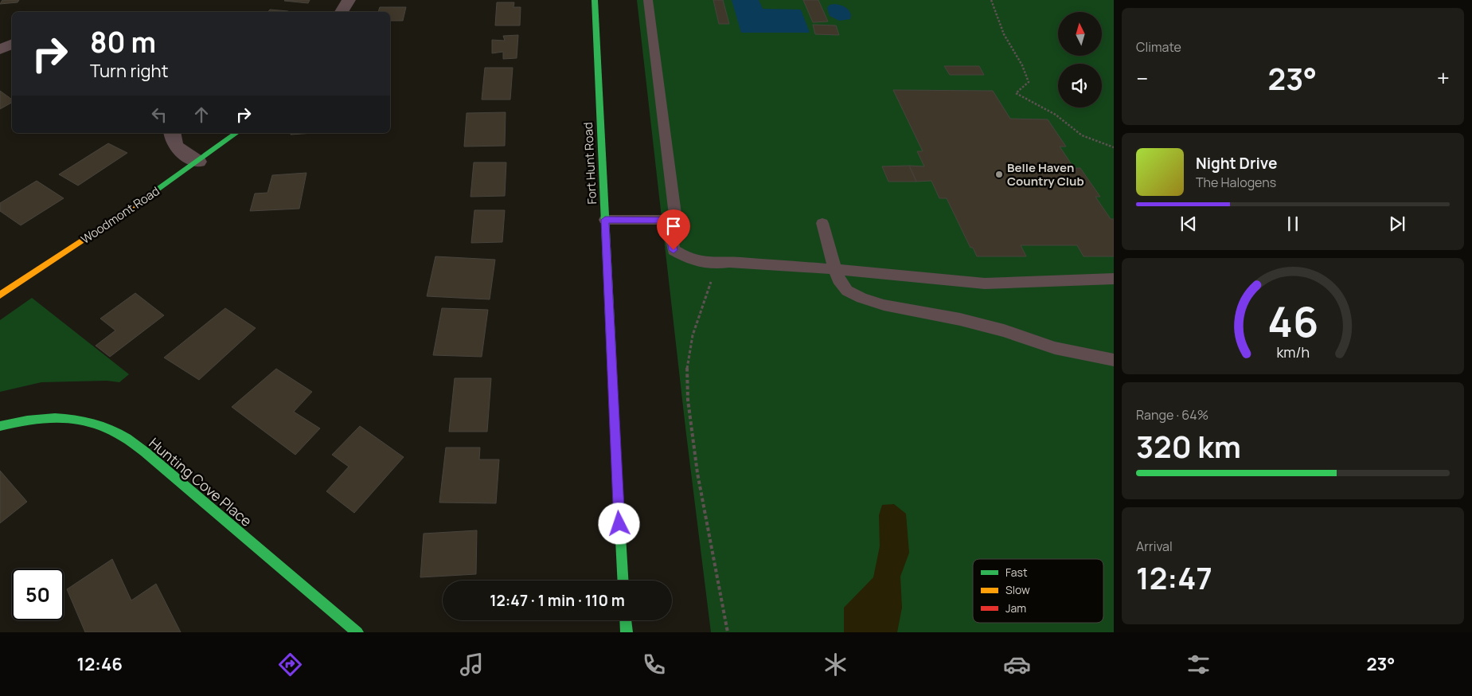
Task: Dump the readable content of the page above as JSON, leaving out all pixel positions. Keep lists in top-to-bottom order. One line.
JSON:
{"streets":{"main road":["Fort Hunt Road","Woodmont Road","Hunting Cove Place"]},"places":["Belle Haven Country Club"],"legend":["Fast","Slow","Jam"],"north":"top","page":{"tile":["Climate",["Range · 64%","320 km"],["Arrival","12:47"]],"turn":["80 m","Turn right"],"heat":["−","23°","+"],"song":["Night Drive","The Halogens"],"limit":"50","trip":"12:47 · 1 min · 110 m","tabs":["12:46","23°"],"gauge":["46","km/h"]}}
